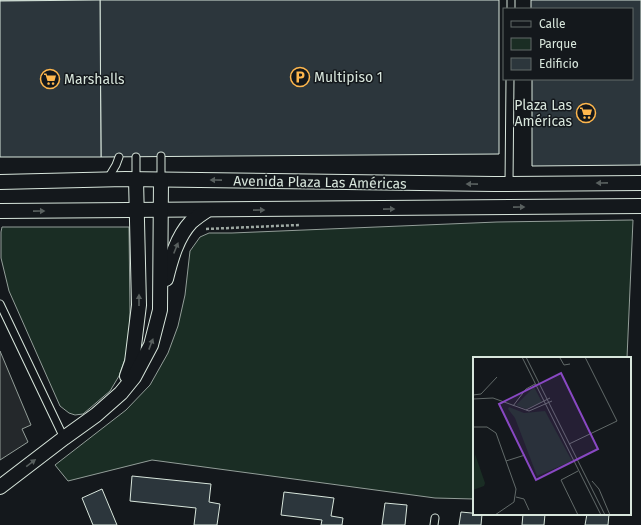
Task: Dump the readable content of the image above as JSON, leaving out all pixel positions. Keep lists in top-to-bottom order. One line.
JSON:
{"streets":{"street":["Avenida Plaza Las Américas"]},"places":{"parking":["Multipiso 1"],"supermarket":["Marshalls","Plaza Las Américas"]},"legend":["Calle","Parque","Edificio"]}
